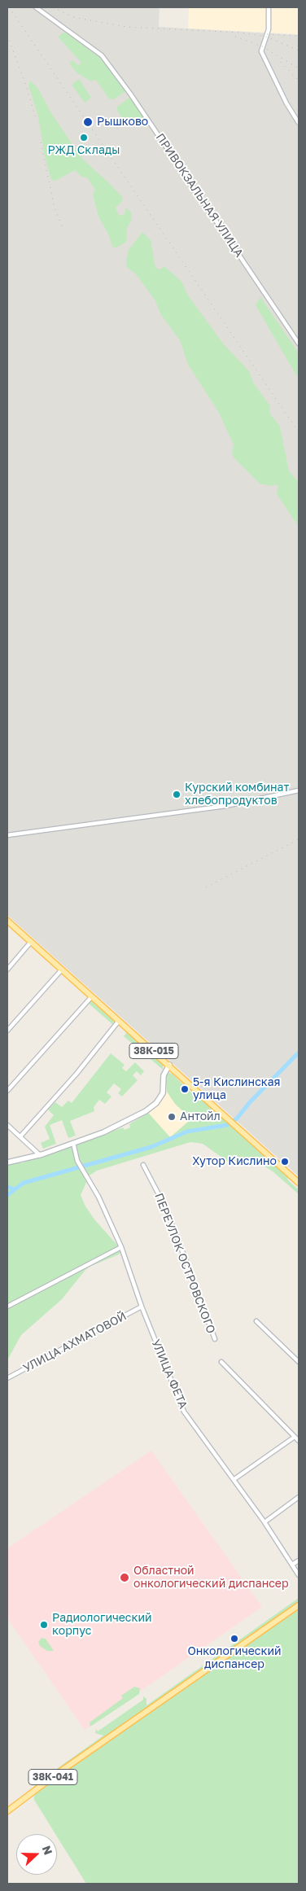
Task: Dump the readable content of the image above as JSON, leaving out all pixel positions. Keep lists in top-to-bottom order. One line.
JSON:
{"streets":{"main road":["38К-015","38К-041"],"street":["ПРИВОКЗАЛЬНАЯ УЛИЦА","ПЕРЕУЛОК ОСТРОВСКОГО","УЛИЦА АХМАТОВОЙ","УЛИЦА ФЕТА"]},"crossings":[["УЛИЦА АХМАТОВОЙ","УЛИЦА ФЕТА"]],"places":["Рышково","РЖД Склады","Курский комбинат хлебопродуктов","5-я Кислинская улица","Антойл","Хутор Кислино","Областной онкологический диспансер","Радиологический корпус","Онкологический диспансер"],"north":"right"}
